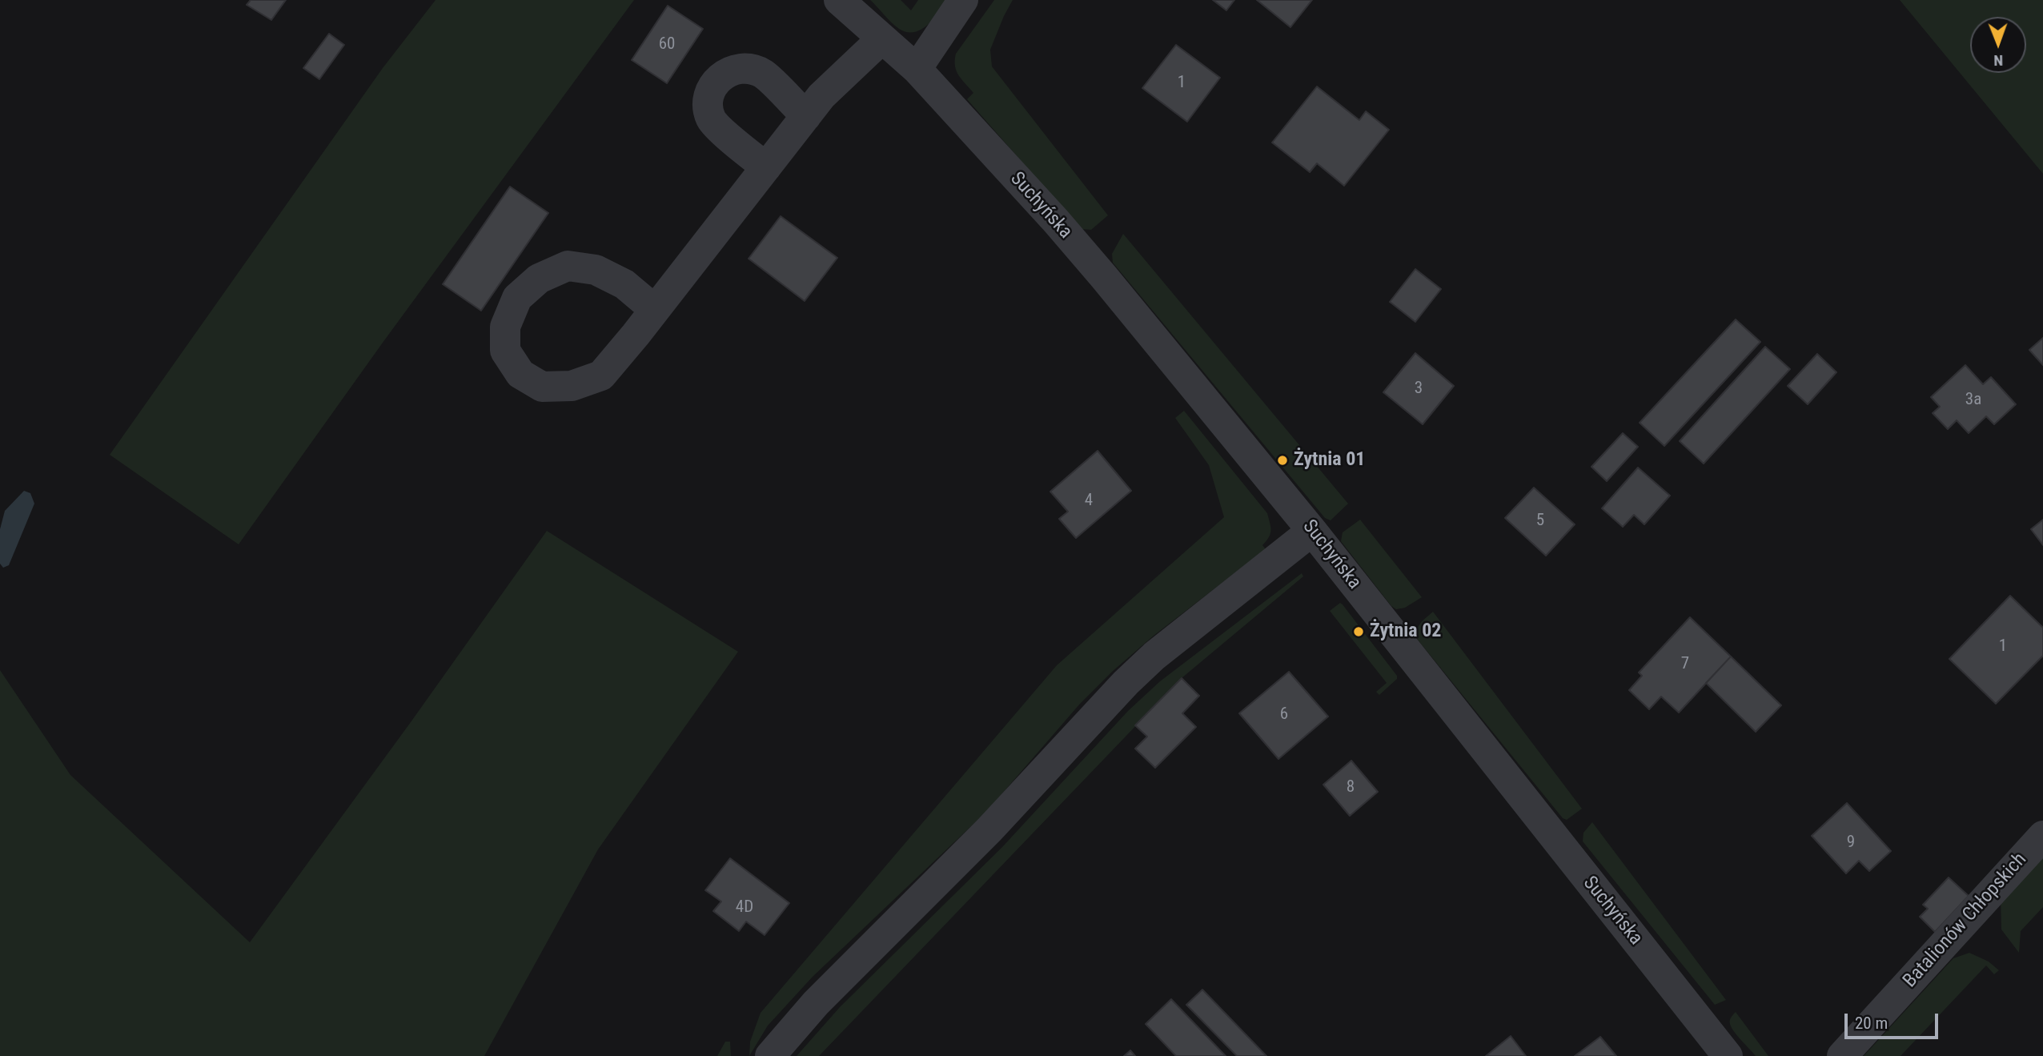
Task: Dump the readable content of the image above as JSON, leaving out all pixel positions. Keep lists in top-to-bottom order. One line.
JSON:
{"streets":{"street":["Suchyńska","Batalionów Chłopskich"]},"places":["Żytnia 01","Żytnia 02"],"house_numbers":["60","1","3","3a","4","5","1","7","6","8","9","4D"],"scale_bar":"20 m","north":"bottom"}
